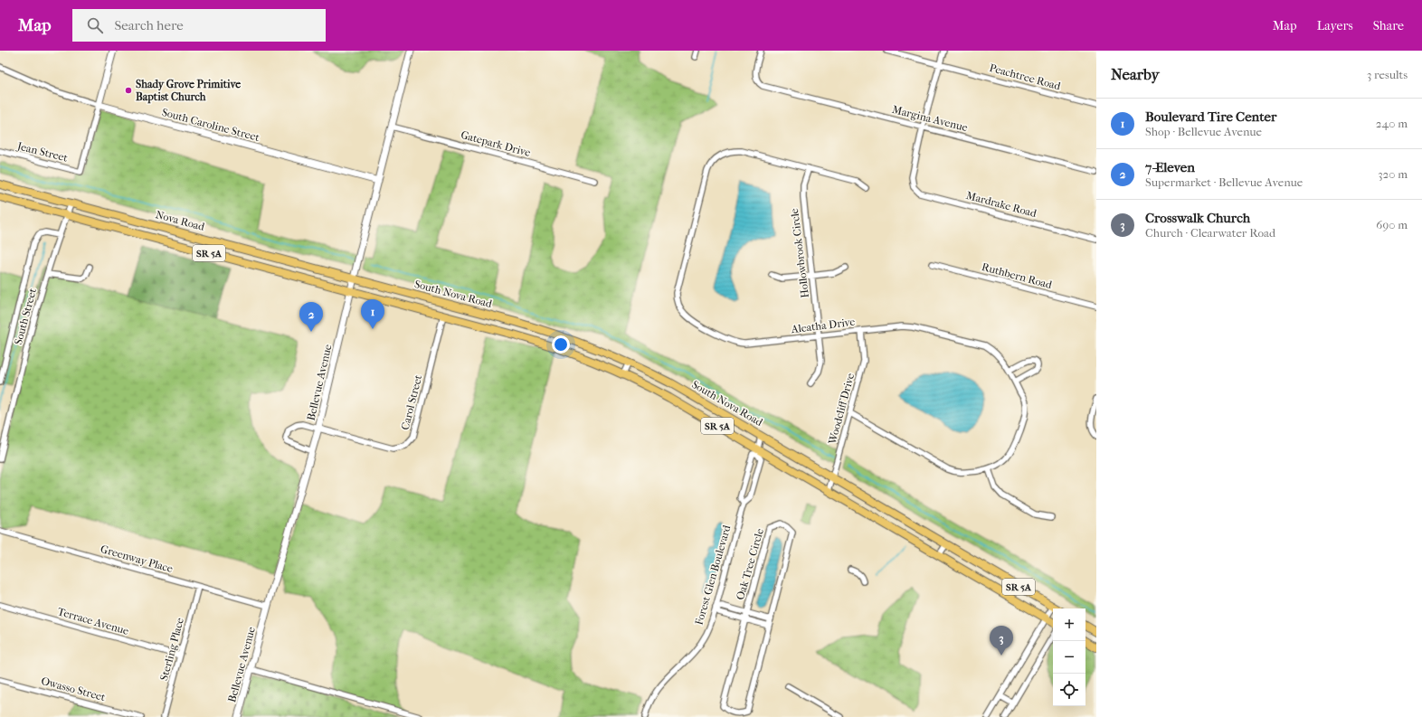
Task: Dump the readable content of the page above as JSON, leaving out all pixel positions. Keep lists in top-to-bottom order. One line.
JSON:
{"streets":{"main road":["Nova Road","SR 5A","South Nova Road"],"street":["Peachtree Road","Margina Avenue","South Caroline Street","Gatepark Drive","Jean Street","Mardrake Road","Hollowbrook Circle","Ruthbern Road","South Street","Aleatha Drive","Bellevue Avenue","Carol Street","Woodcliff Drive","Greenway Place","Oak Tree Circle","Forest Glen Boulevard","Terrace Avenue","Sterling Place","Owasso Street"]},"crossings":[["Margina Avenue","Mardrake Road"],["South Caroline Street","Jean Street"],["South Caroline Street","Bellevue Avenue"],["Gatepark Drive","Bellevue Avenue"],["Nova Road","South Nova Road"],["Nova Road","South Street"],["Nova Road","Bellevue Avenue"],["SR 5A","South Street"],["SR 5A","Bellevue Avenue"],["SR 5A","Carol Street"],["SR 5A","Woodcliff Drive"],["SR 5A","Forest Glen Boulevard"],["Hollowbrook Circle","Aleatha Drive"],["South Nova Road","Bellevue Avenue"],["South Nova Road","Woodcliff Drive"],["Aleatha Drive","Woodcliff Drive"],["Bellevue Avenue","Carol Street"],["Bellevue Avenue","Greenway Place"],["Greenway Place","Sterling Place"],["Oak Tree Circle","Forest Glen Boulevard"],["Terrace Avenue","Sterling Place"]],"places":["Shady Grove Primitive Baptist Church"],"page":{"header":"Map","search":"Search here","nav":["Map","Layers","Share"],"heading":["Nearby","3 results"],"list":[{"mark":"1","name":"Boulevard Tire Center","note":"Shop · Bellevue Avenue","value":"240 m"},{"mark":"2","name":"7-Eleven","note":"Supermarket · Bellevue Avenue","value":"320 m"},{"mark":"3","name":"Crosswalk Church","note":"Church · Clearwater Road","value":"690 m"}],"pins":["1","2","3"],"map_buttons":["+","−"]}}
